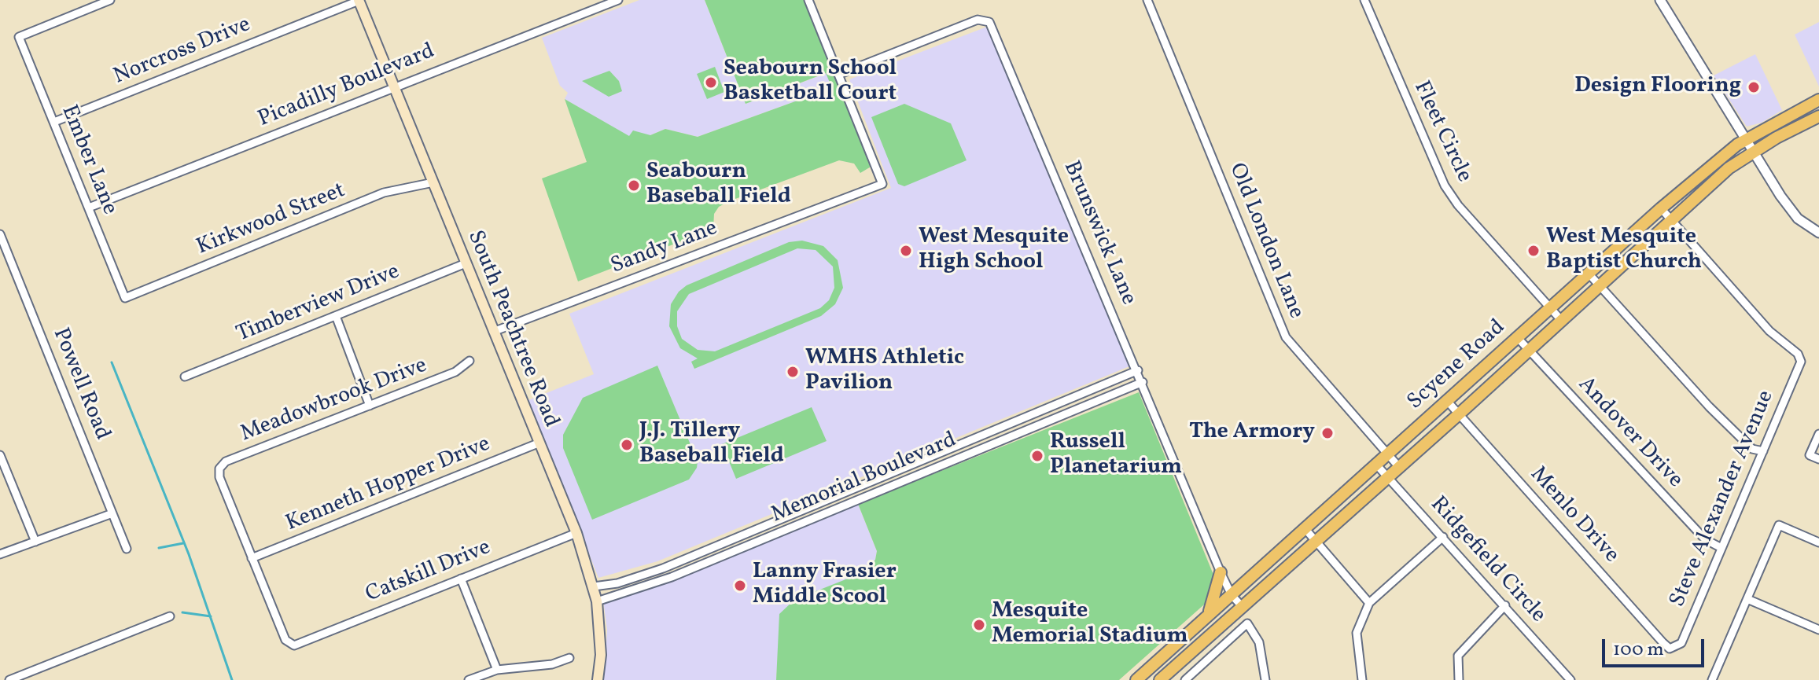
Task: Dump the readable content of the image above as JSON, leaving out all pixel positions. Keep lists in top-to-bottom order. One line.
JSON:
{"streets":{"main road":["South Peachtree Road","Scyene Road"],"street":["Norcross Drive","Picadilly Boulevard","Fleet Circle","Ember Lane","Kirkwood Street","Brunswick Lane","Old London Lane","Sandy Lane","Timberview Drive","Powell Road","Meadowbrook Drive","Andover Drive","Memorial Boulevard","Kenneth Hopper Drive","Steve Alexander Avenue","Menlo Drive","Ridgefield Circle","Catskill Drive"]},"crossings":[["Norcross Drive","Ember Lane"],["Norcross Drive","South Peachtree Road"],["Picadilly Boulevard","Ember Lane"],["Picadilly Boulevard","South Peachtree Road"],["Fleet Circle","Scyene Road"],["Ember Lane","Kirkwood Street"],["Kirkwood Street","South Peachtree Road"],["Brunswick Lane","Sandy Lane"],["Brunswick Lane","Scyene Road"],["Brunswick Lane","Memorial Boulevard"],["Old London Lane","Scyene Road"],["Sandy Lane","South Peachtree Road"],["Timberview Drive","South Peachtree Road"],["South Peachtree Road","Memorial Boulevard"],["South Peachtree Road","Kenneth Hopper Drive"],["South Peachtree Road","Catskill Drive"],["Scyene Road","Andover Drive"],["Scyene Road","Steve Alexander Avenue"],["Scyene Road","Menlo Drive"],["Scyene Road","Ridgefield Circle"],["Meadowbrook Drive","Kenneth Hopper Drive"],["Meadowbrook Drive","Catskill Drive"],["Andover Drive","Steve Alexander Avenue"],["Kenneth Hopper Drive","Catskill Drive"],["Steve Alexander Avenue","Menlo Drive"]],"places":["Seabourn School Basketball Court","Design Flooring","Seabourn Baseball Field","West Mesquite High School","West Mesquite Baptist Church","WMHS Athletic Pavilion","The Armory","J.J. Tillery Baseball Field","Russell Planetarium","Lanny Frasier Middle Scool","Mesquite Memorial Stadium"],"scale_bar":"100 m"}
